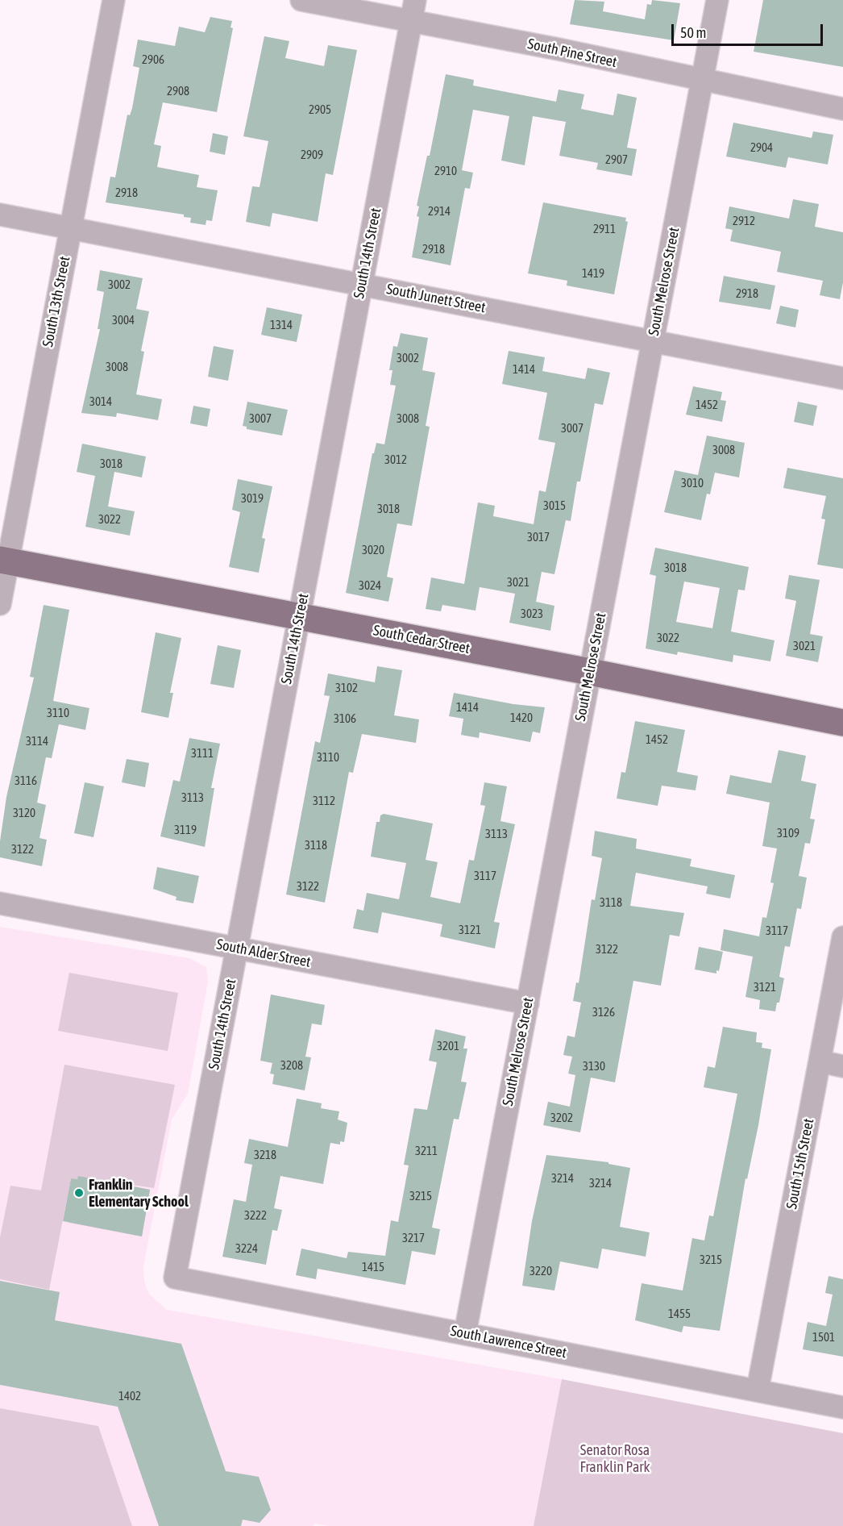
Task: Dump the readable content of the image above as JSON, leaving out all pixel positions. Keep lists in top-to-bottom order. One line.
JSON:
{"streets":{"main road":["South Cedar Street"],"street":["South Pine Street","South 14th Street","South Melrose Street","South Junett Street","South 13th Street","South Alder Street","South 15th Street","South Lawrence Street"]},"crossings":[["South Pine Street","South 14th Street"],["South Pine Street","South Melrose Street"],["South 14th Street","South Junett Street"],["South 14th Street","South Cedar Street"],["South 14th Street","South Alder Street"],["South 14th Street","South Lawrence Street"],["South Melrose Street","South Junett Street"],["South Melrose Street","South Cedar Street"],["South Melrose Street","South Alder Street"],["South Melrose Street","South Lawrence Street"],["South Junett Street","South 13th Street"],["South 13th Street","South Cedar Street"],["South 15th Street","South Lawrence Street"]],"parks":["Senator Rosa Franklin Park"],"places":["Franklin Elementary School"],"house_numbers":["2906","2908","2905","2904","2909","2907","2910","2918","2914","2912","2911","2918","1419","3002","2918","3004","1314","3002","3008","1414","3014","1452","3007","3008","3007","3008","3012","3018","3010","3019","3015","3018","3022","3017","3020","3018","3021","3024","3023","3022","3021","3102","1414","3110","1420","3106","1452","3114","3111","3110","3116","3113","3112","3120","3119","3109","3113","3118","3122","3117","3122","3118","3121","3117","3122","3121","3126","3201","3208","3130","3202","3211","3218","3214","3214","3215","3222","3217","3224","3215","1415","3220","1455","1501","1402"],"scale_bar":"50 m"}
